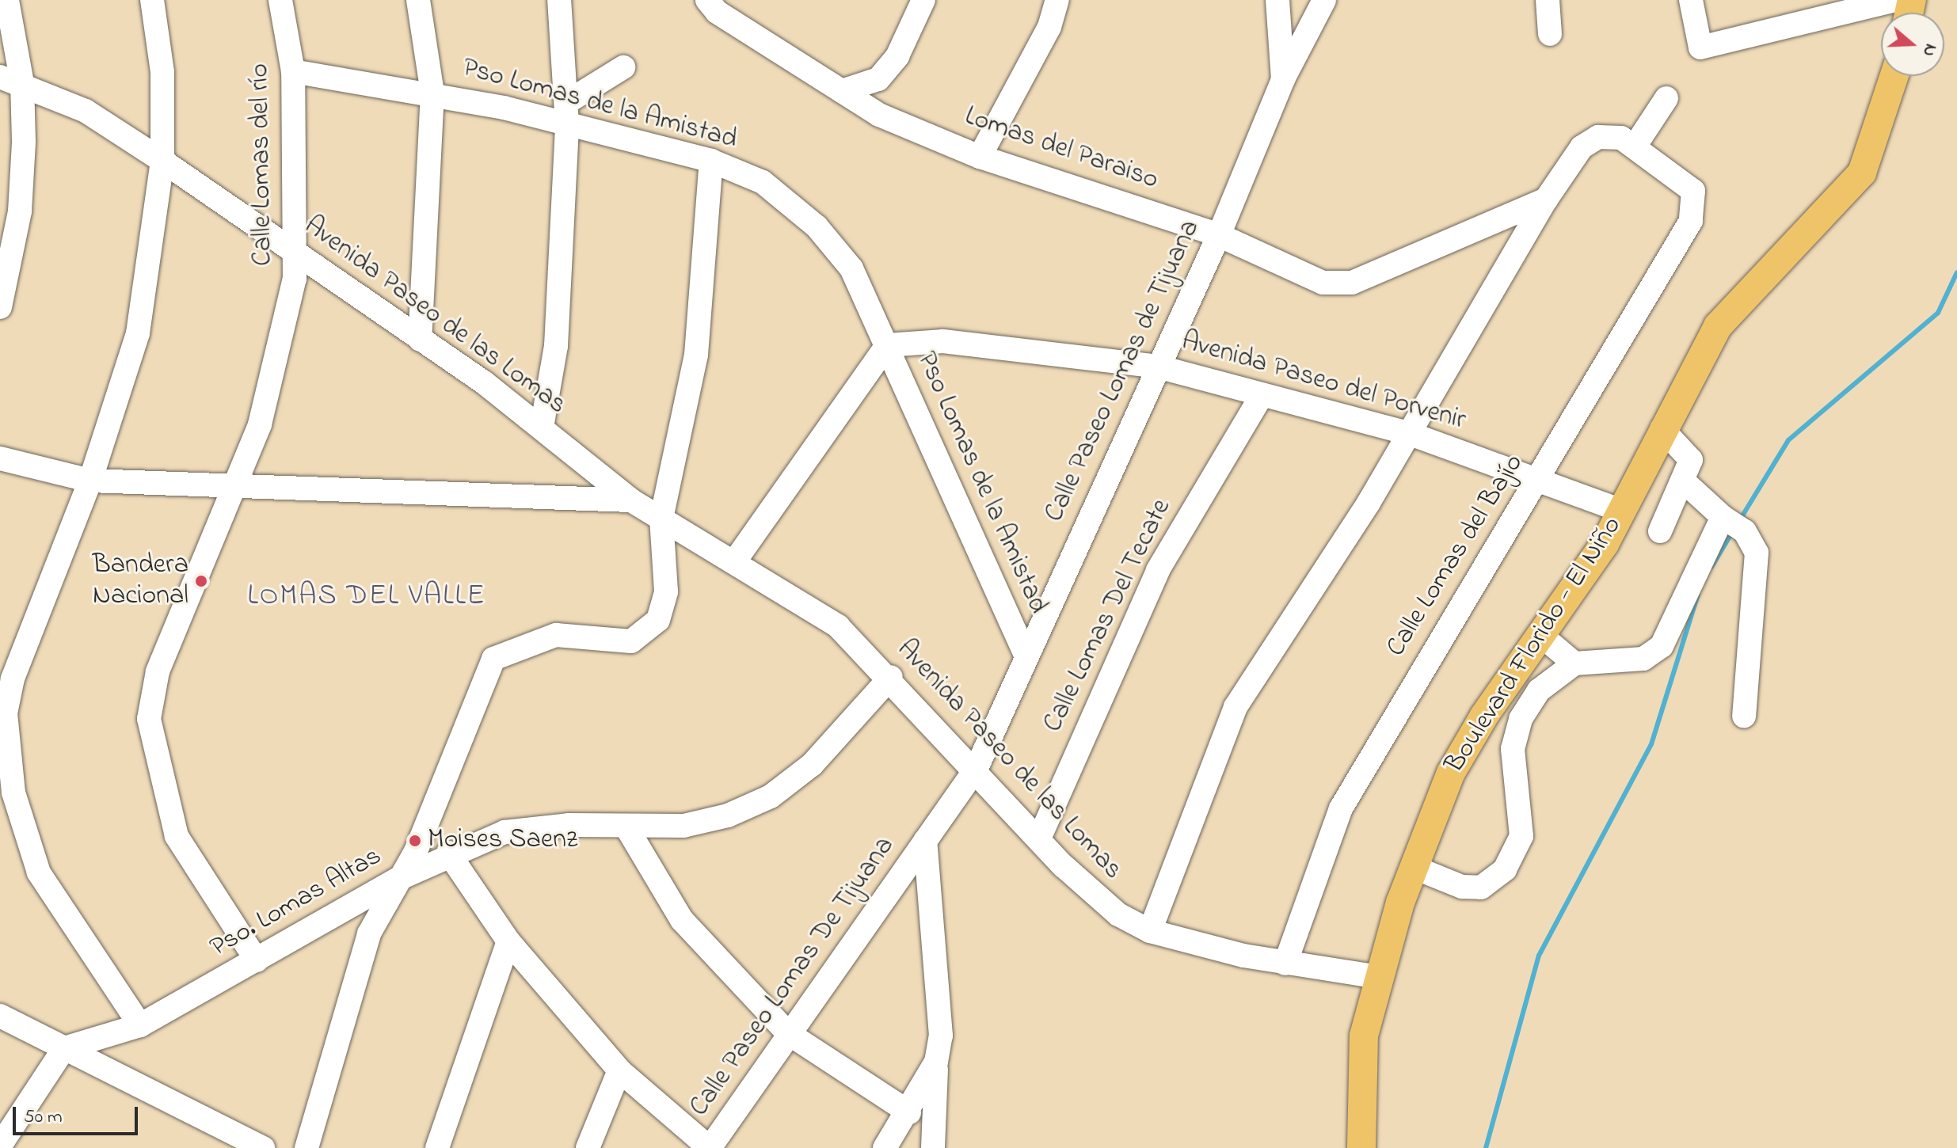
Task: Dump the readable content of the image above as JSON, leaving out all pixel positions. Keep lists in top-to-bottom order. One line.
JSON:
{"streets":{"main road":["Boulevard Florido - El Niño"],"street":["Pso Lomas de la Amistad","Lomas del Paraiso","Calle Lomas del río","Avenida Paseo de las Lomas","Calle Paseo Lomas de Tijuana","Avenida Paseo del Porvenir","Calle Lomas del Bajío","Calle Lomas Del Tecate","Pso. Lomas Altas","Calle Paseo Lomas De Tijuana"]},"crossings":[["Pso Lomas de la Amistad","Calle Lomas del río"],["Pso Lomas de la Amistad","Calle Paseo Lomas de Tijuana"],["Pso Lomas de la Amistad","Avenida Paseo del Porvenir"],["Lomas del Paraiso","Calle Paseo Lomas de Tijuana"],["Calle Lomas del río","Avenida Paseo de las Lomas"],["Calle Lomas del río","Pso. Lomas Altas"],["Avenida Paseo de las Lomas","Calle Paseo Lomas de Tijuana"],["Avenida Paseo de las Lomas","Calle Lomas del Bajío"],["Avenida Paseo de las Lomas","Calle Lomas Del Tecate"],["Avenida Paseo de las Lomas","Boulevard Florido - El Niño"],["Avenida Paseo de las Lomas","Pso. Lomas Altas"],["Avenida Paseo de las Lomas","Calle Paseo Lomas De Tijuana"],["Calle Paseo Lomas de Tijuana","Avenida Paseo del Porvenir"],["Calle Paseo Lomas de Tijuana","Calle Paseo Lomas De Tijuana"],["Avenida Paseo del Porvenir","Calle Lomas del Bajío"],["Avenida Paseo del Porvenir","Calle Lomas Del Tecate"],["Avenida Paseo del Porvenir","Boulevard Florido - El Niño"]],"districts":["LOMAS DEL VALLE"],"places":["Bandera Nacional","Moises Saenz"],"scale_bar":"50 m","north":"right"}
